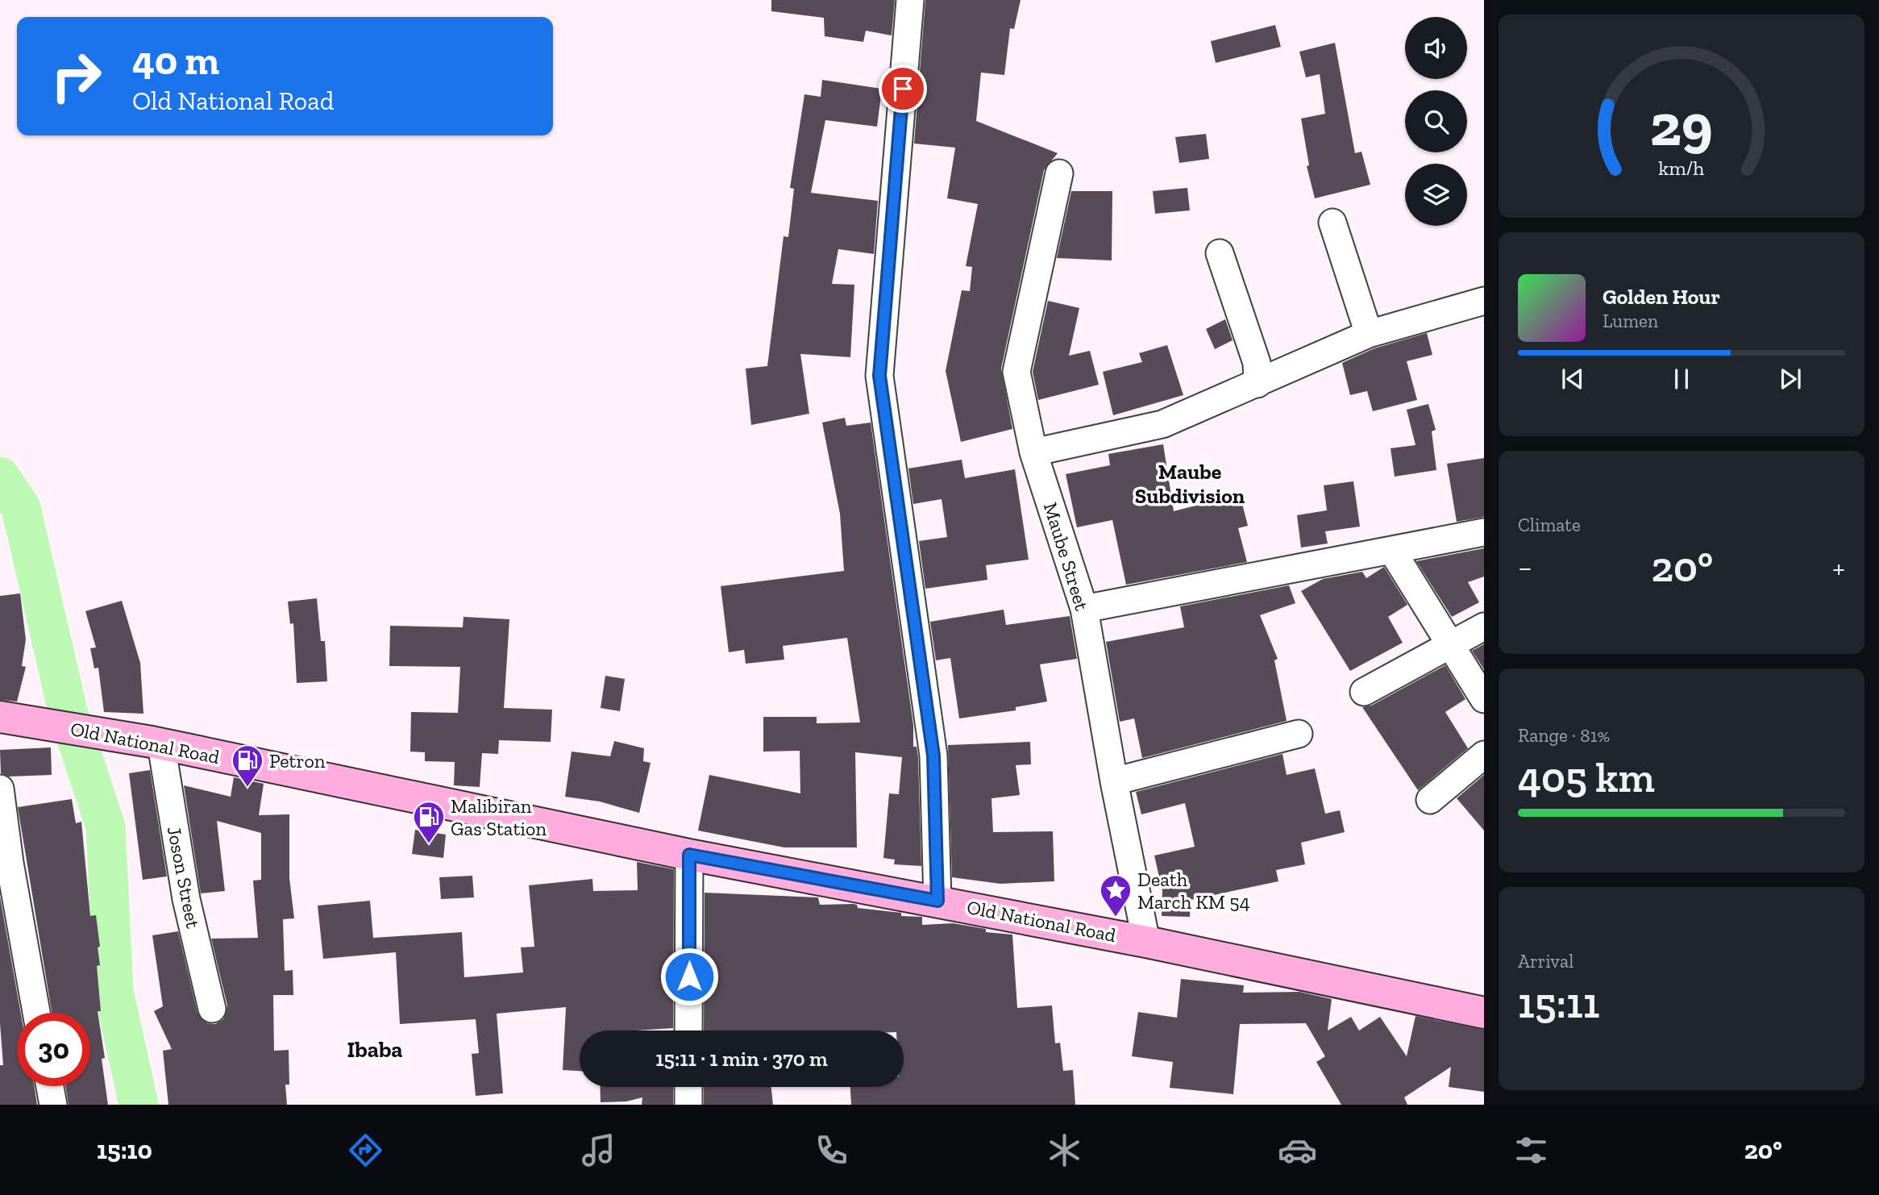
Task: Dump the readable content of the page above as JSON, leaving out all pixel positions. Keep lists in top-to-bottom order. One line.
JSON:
{"streets":{"main road":["Old National Road"],"street":["Maube Street","Joson Street"]},"crossings":[["Maube Street","Old National Road"],["Old National Road","Joson Street"]],"districts":["Maube Subdivision","Ibaba"],"places":{"fuel station":["Petron","Malibiran Gas Station"],"place":["Death March KM 54"]},"page":{"turn":["40 m","Old National Road"],"song":["Golden Hour","Lumen"],"tile":["Climate",["Range · 81%","405 km"],["Arrival","15:11"]],"heat":["−","20°","+"],"limit":"30","trip":"15:11 · 1 min · 370 m","tabs":["15:10","20°"],"gauge":["29","km/h"]}}
